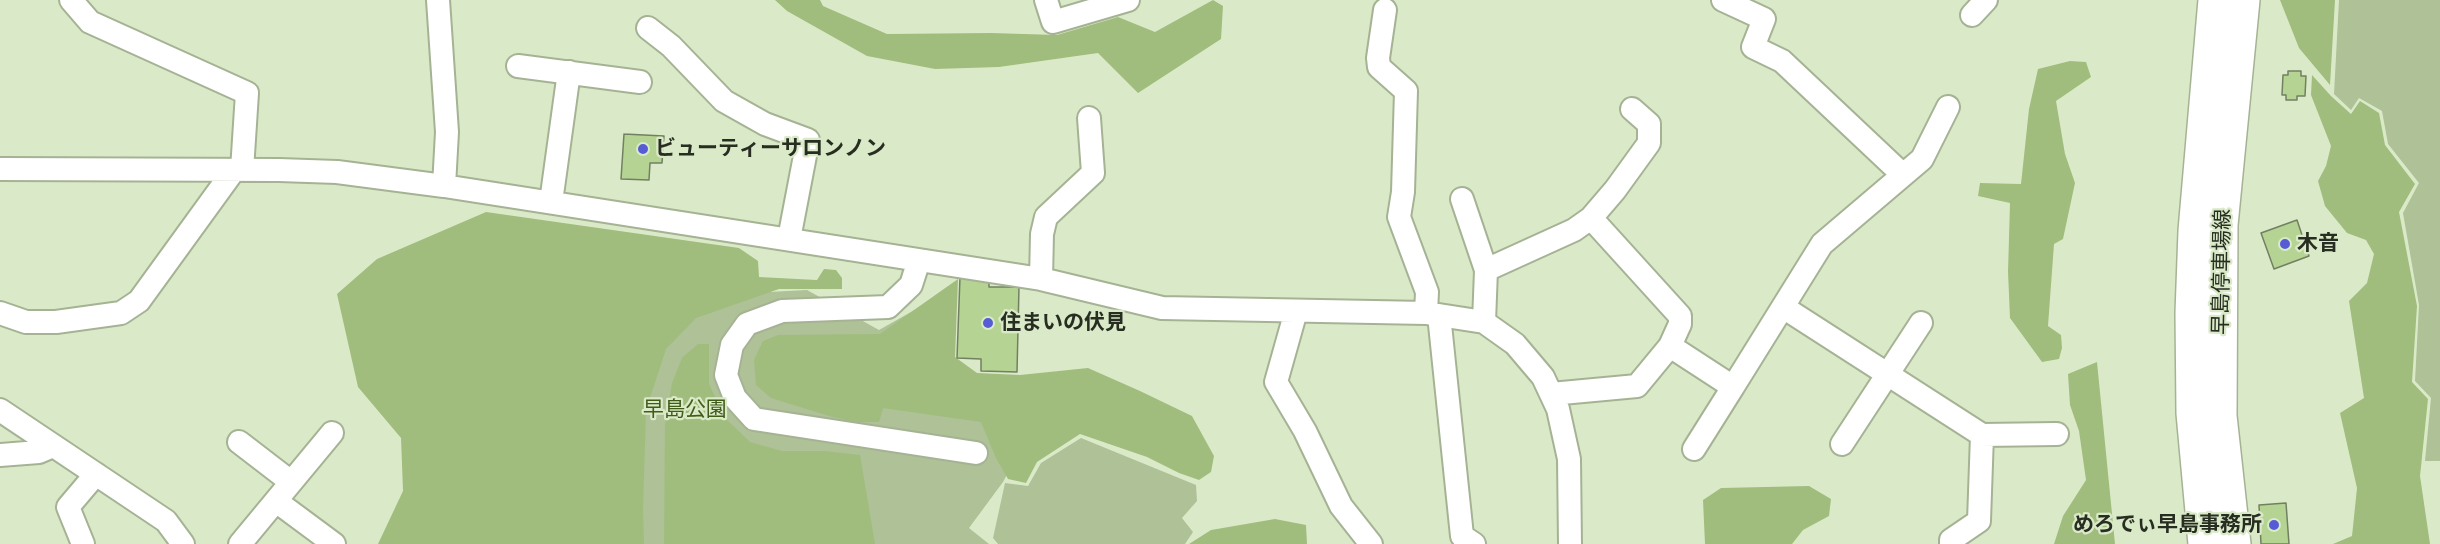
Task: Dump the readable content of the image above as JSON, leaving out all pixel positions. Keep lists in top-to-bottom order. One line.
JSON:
{"streets":{"main road":["早島停車場線"]},"parks":["早島公園"],"places":["ビューティーサロンノン","木音","住まいの伏見","めろでぃ早島事務所"]}
